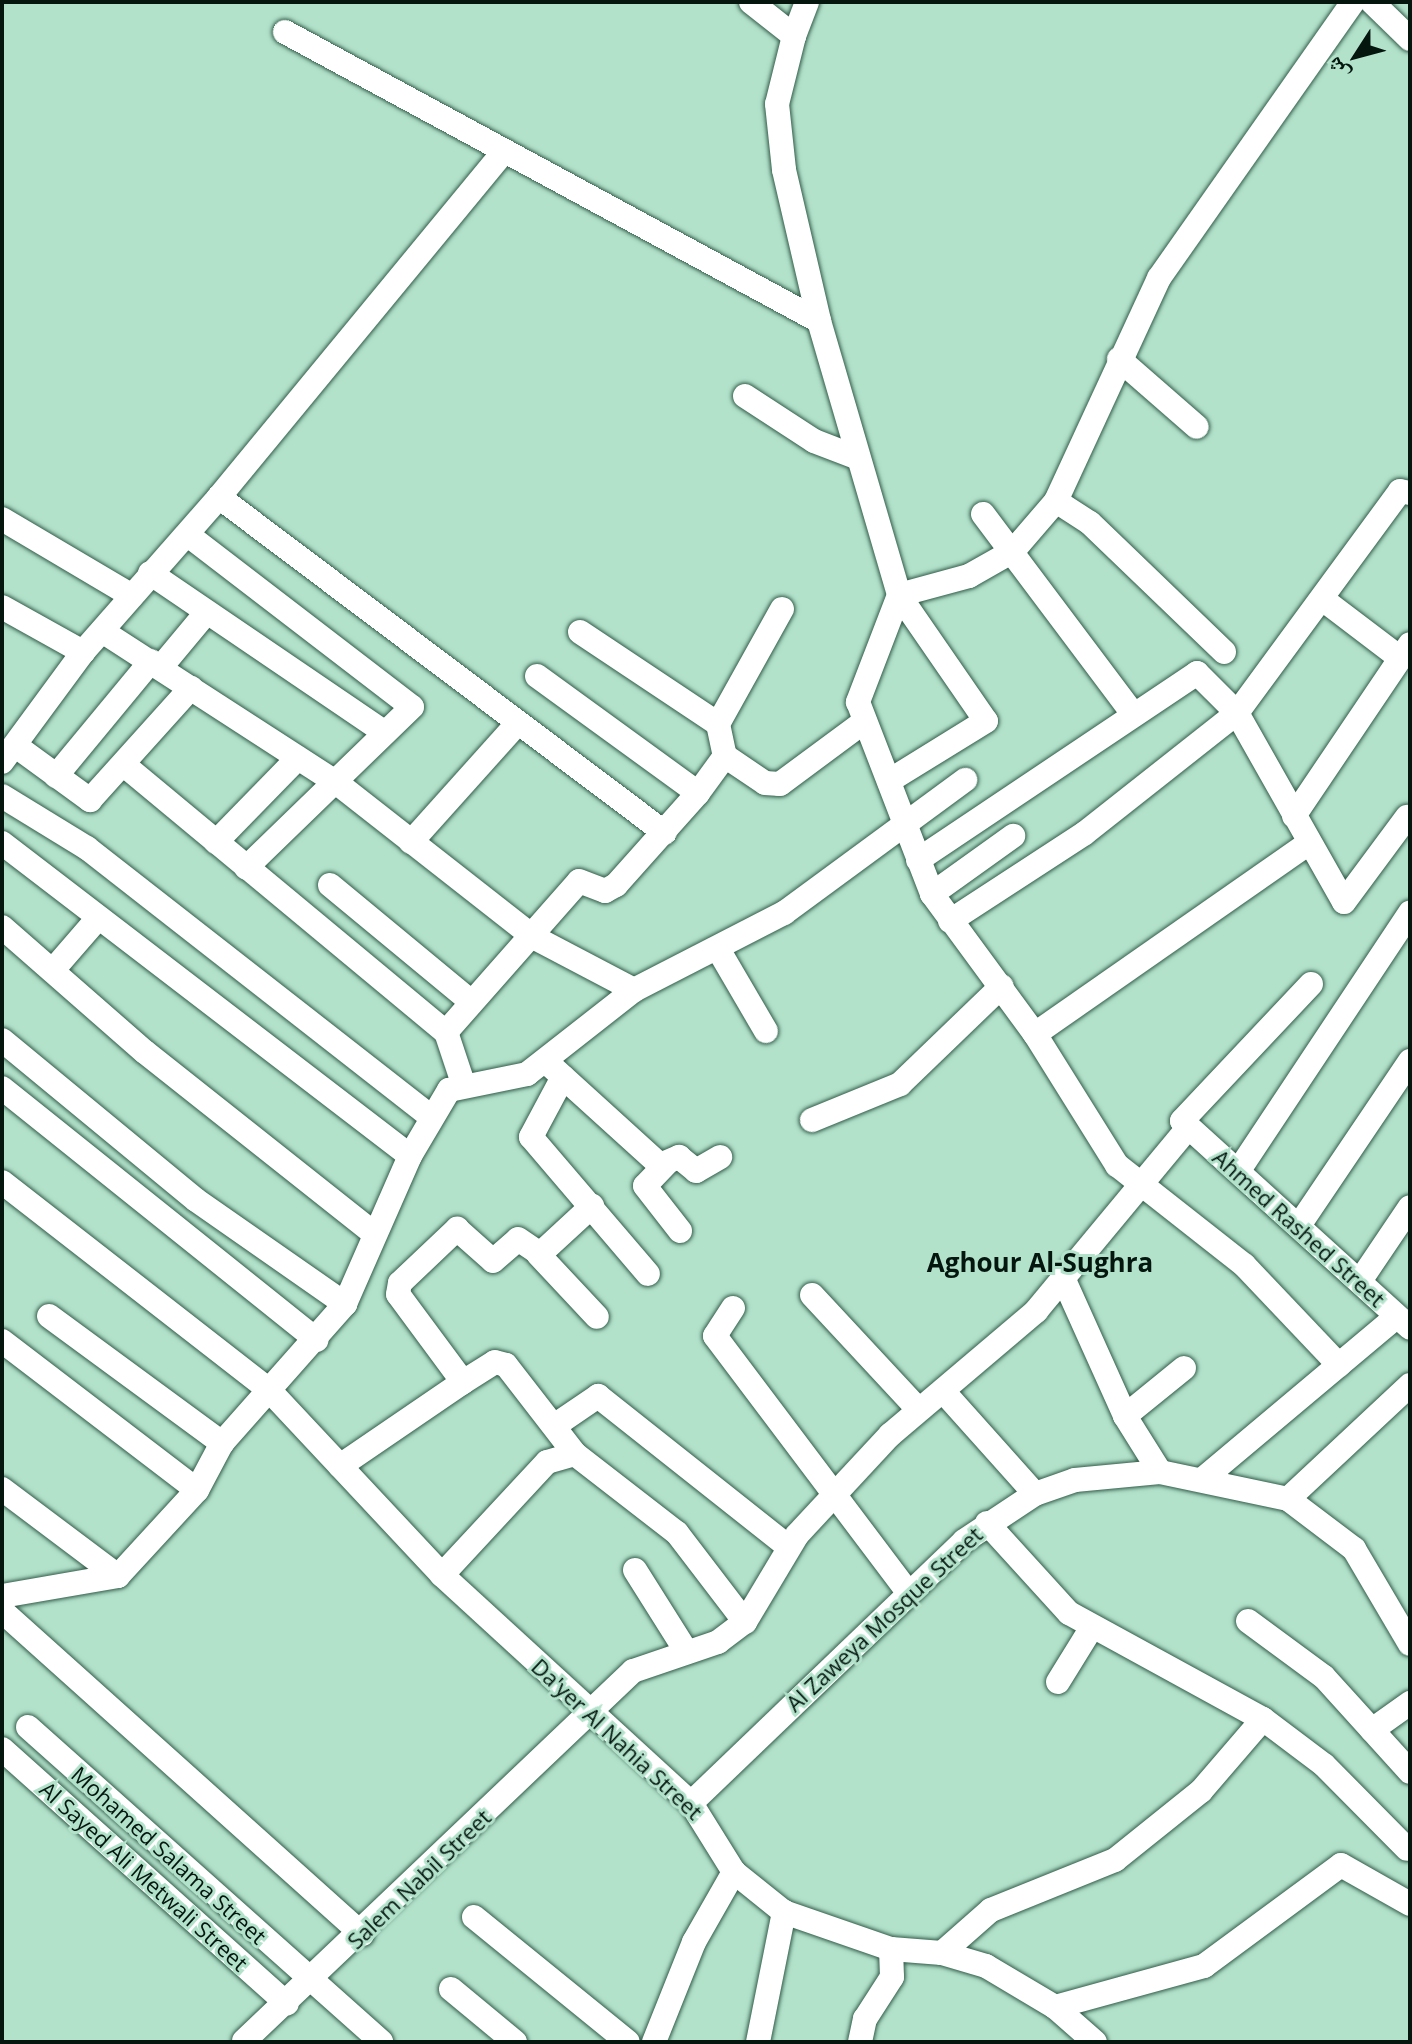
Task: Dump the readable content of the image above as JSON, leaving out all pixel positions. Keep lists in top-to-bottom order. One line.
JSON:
{"streets":{"street":["Ahmed Rashed Street","Al Zaweya Mosque Street","Da'yer Al Nahia Street","Mohamed Salama Street","Al Sayed Ali Metwali Street","Salem Nabil Street"]},"crossings":[["Al Zaweya Mosque Street","Da'yer Al Nahia Street"],["Da'yer Al Nahia Street","Salem Nabil Street"],["Mohamed Salama Street","Salem Nabil Street"],["Al Sayed Ali Metwali Street","Salem Nabil Street"]],"districts":["Aghour Al-Sughra"],"north":"bottom left"}
